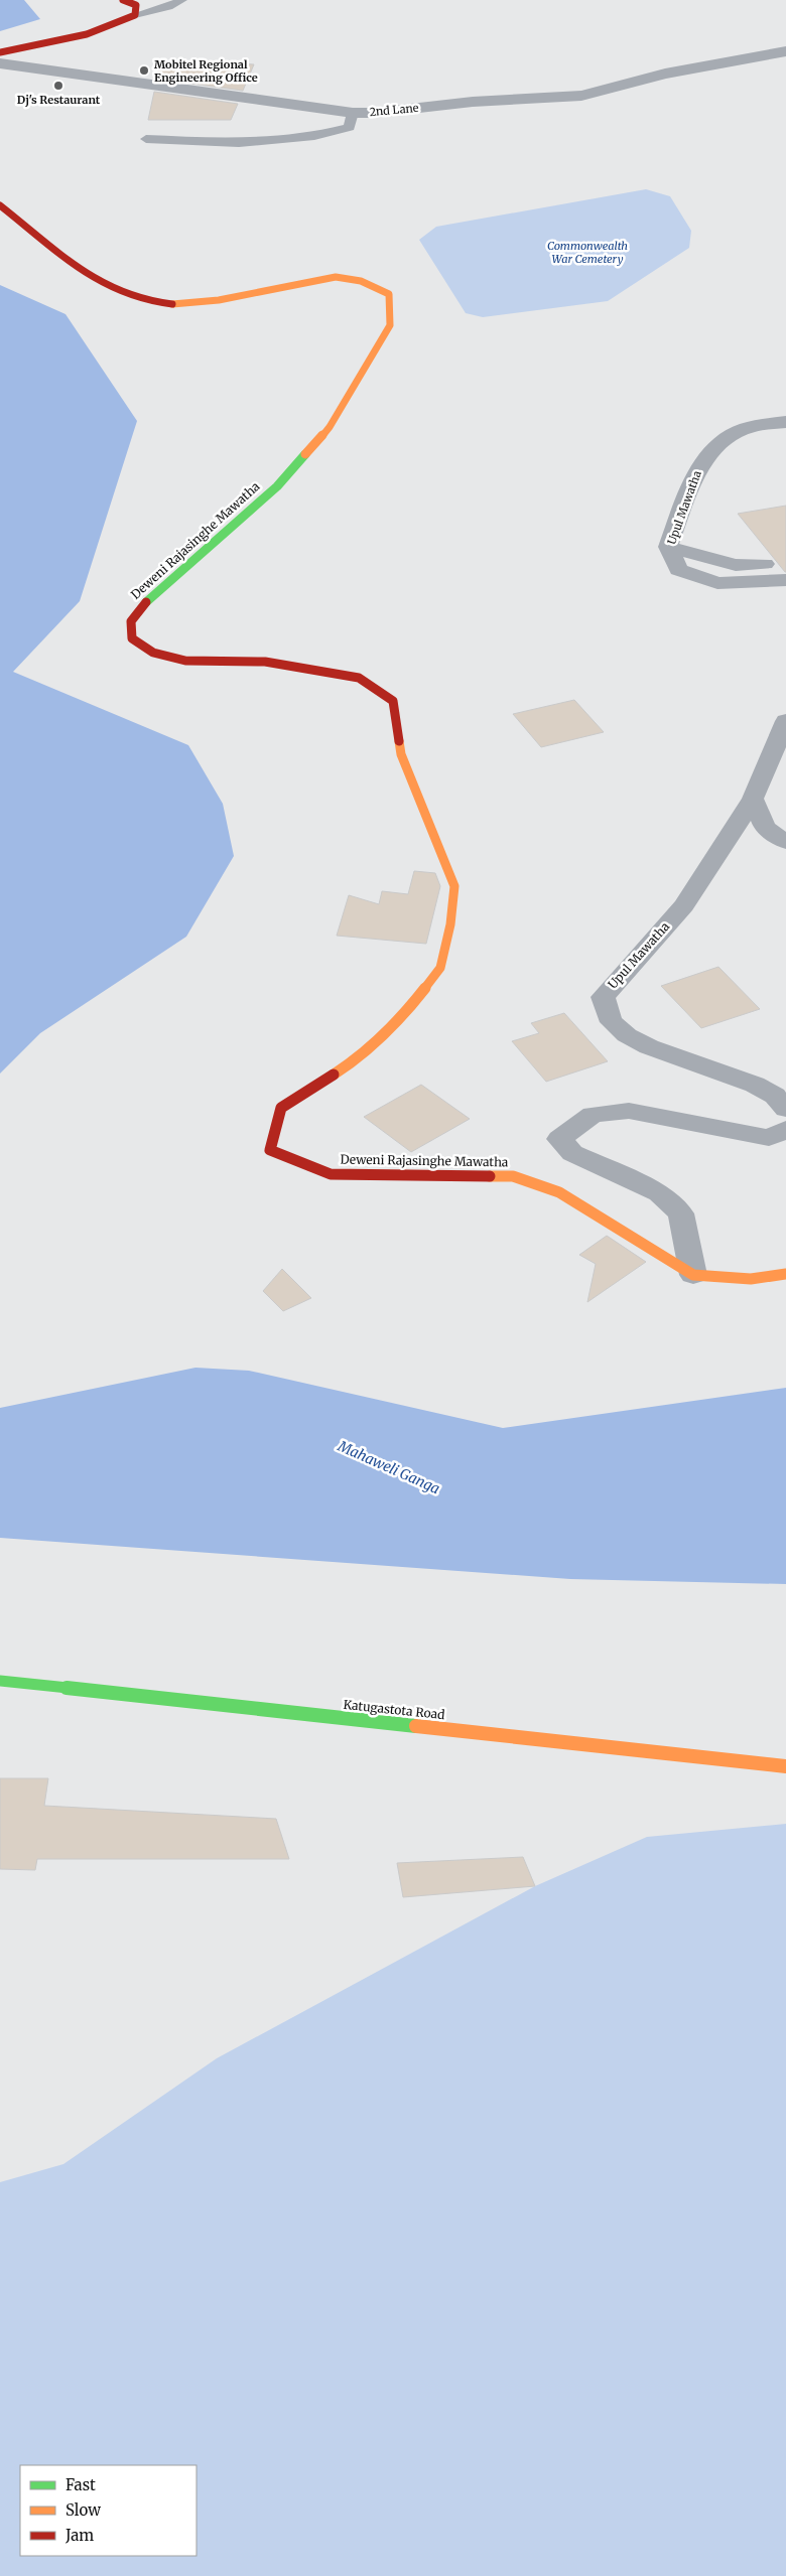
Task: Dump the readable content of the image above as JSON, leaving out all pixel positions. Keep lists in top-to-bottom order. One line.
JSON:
{"streets":{"street":["2nd Lane","Upul Mawatha","Deweni Rajasinghe Mawatha","Katugastota Road"]},"water":["Mahaweli Ganga"],"parks":["Commonwealth War Cemetery"],"places":["Mobitel Regional Engineering Office","Dj's Restaurant"],"legend":["Fast","Slow","Jam"]}
